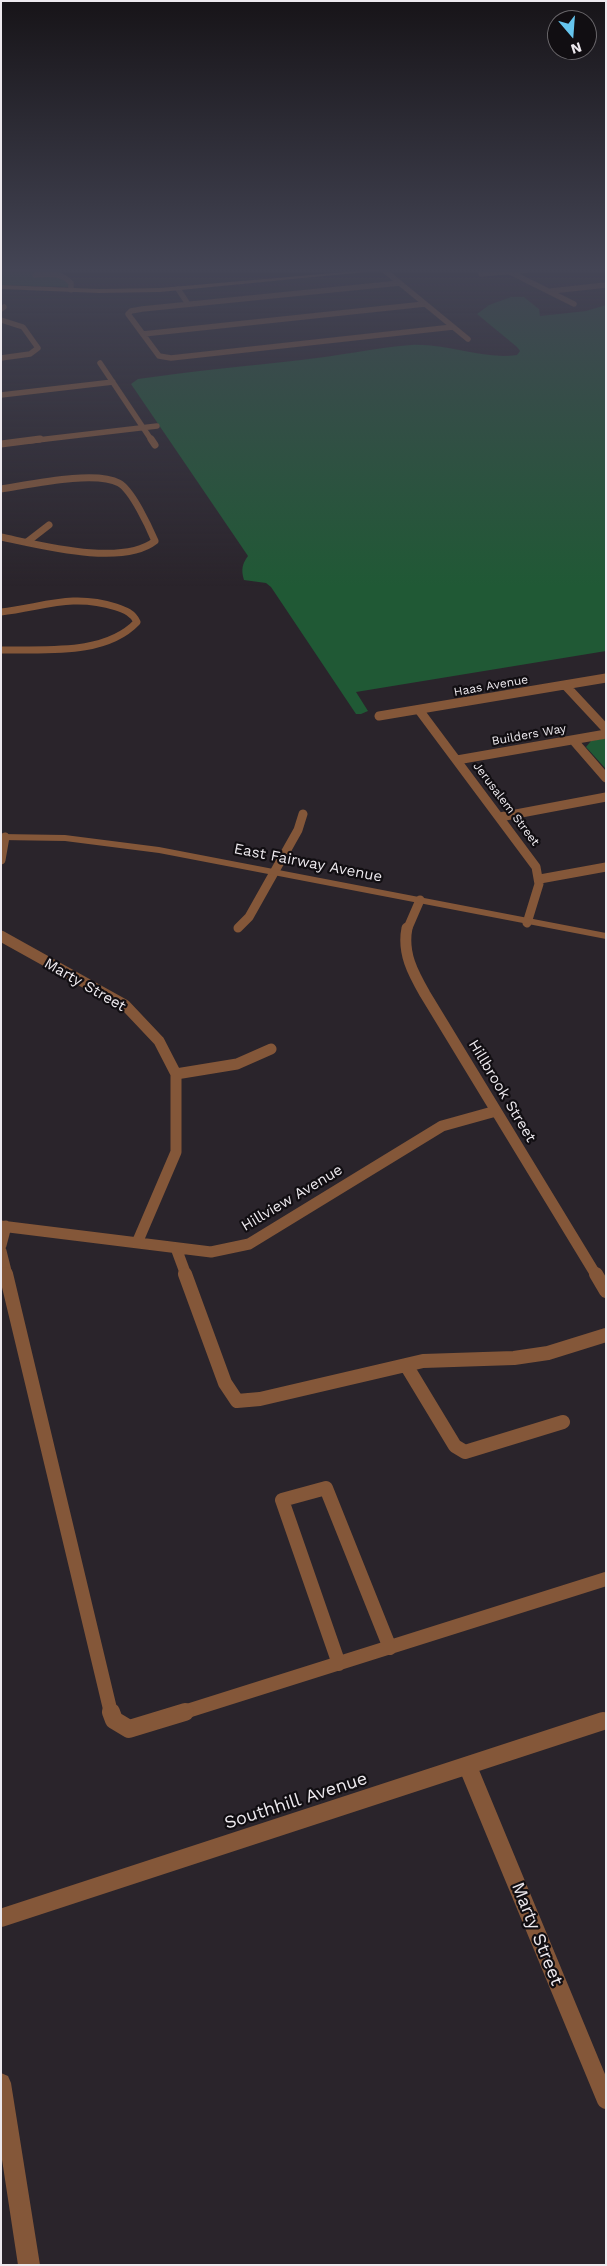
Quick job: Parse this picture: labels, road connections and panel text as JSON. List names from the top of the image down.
{
  "streets": {
    "street": [
      "Haas Avenue",
      "Builders Way",
      "Jerusalem Street",
      "East Fairway Avenue",
      "Marty Street",
      "Hillbrook Street",
      "Hillview Avenue",
      "Southhill Avenue"
    ]
  },
  "crossings": [
    ["Haas Avenue", "Jerusalem Street"],
    ["Builders Way", "Jerusalem Street"],
    ["East Fairway Avenue", "Hillbrook Street"],
    ["Marty Street", "Hillview Avenue"],
    ["Marty Street", "Southhill Avenue"],
    ["Hillbrook Street", "Hillview Avenue"]
  ],
  "north": "bottom"
}
